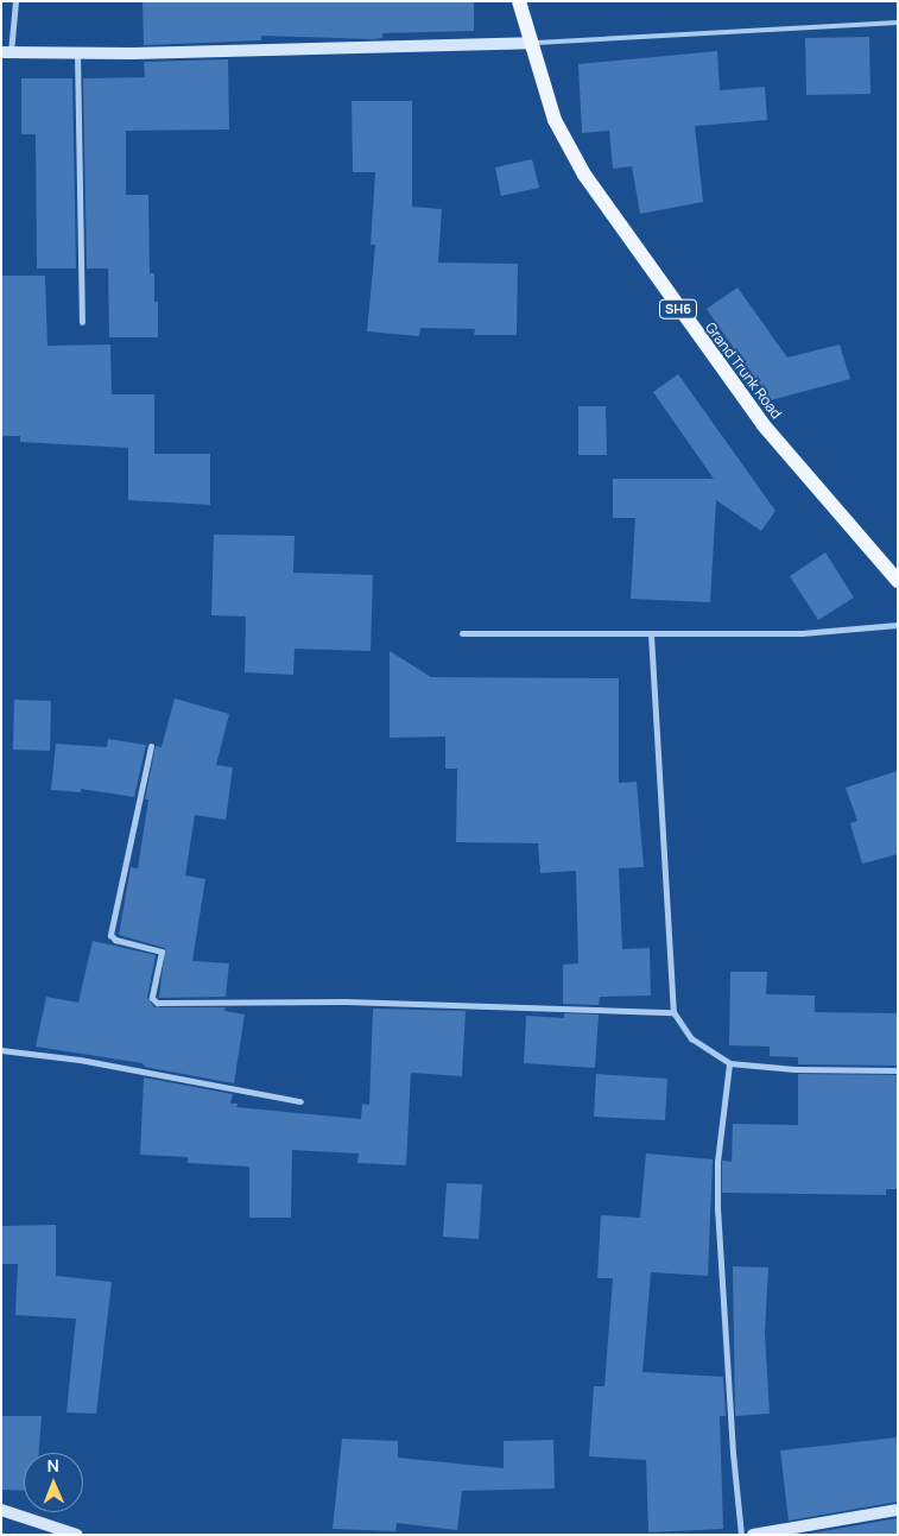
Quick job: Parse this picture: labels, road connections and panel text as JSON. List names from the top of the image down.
{
  "streets": {
    "main road": ["SH6", "Grand Trunk Road"]
  },
  "north": "top"
}
